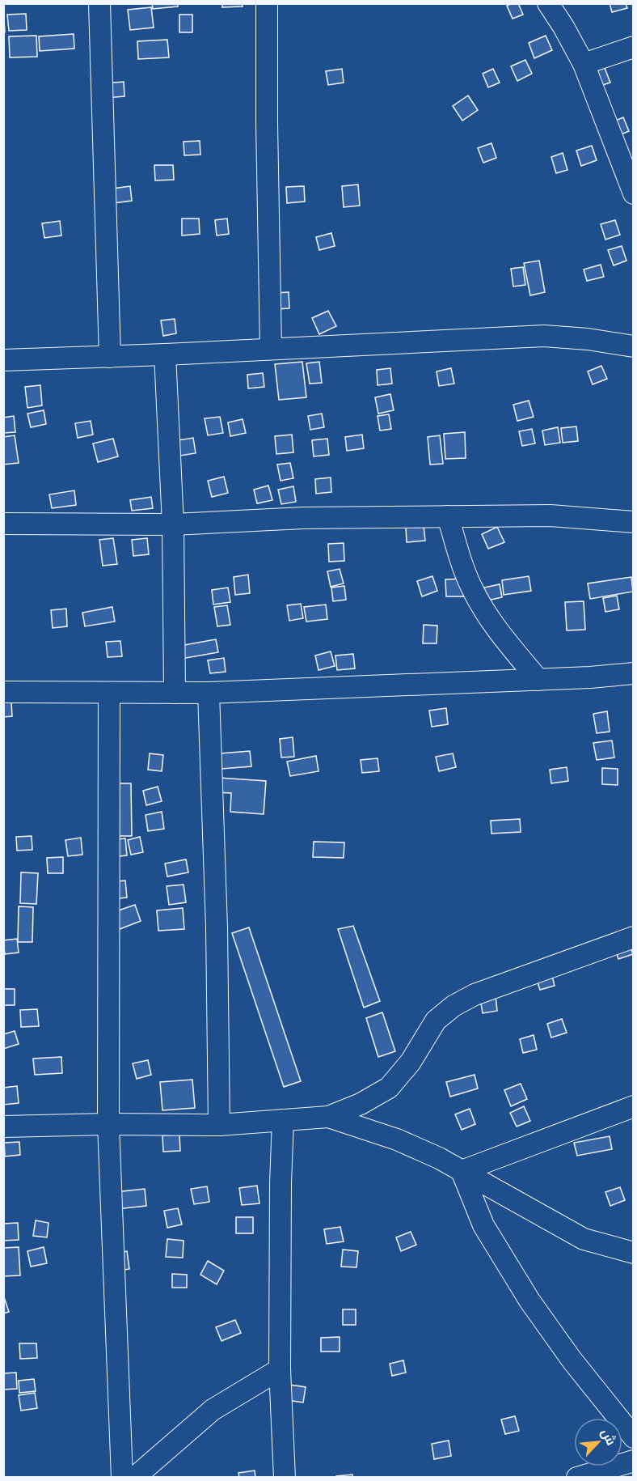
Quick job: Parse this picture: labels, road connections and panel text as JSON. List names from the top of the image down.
{
  "north": "top right"
}
